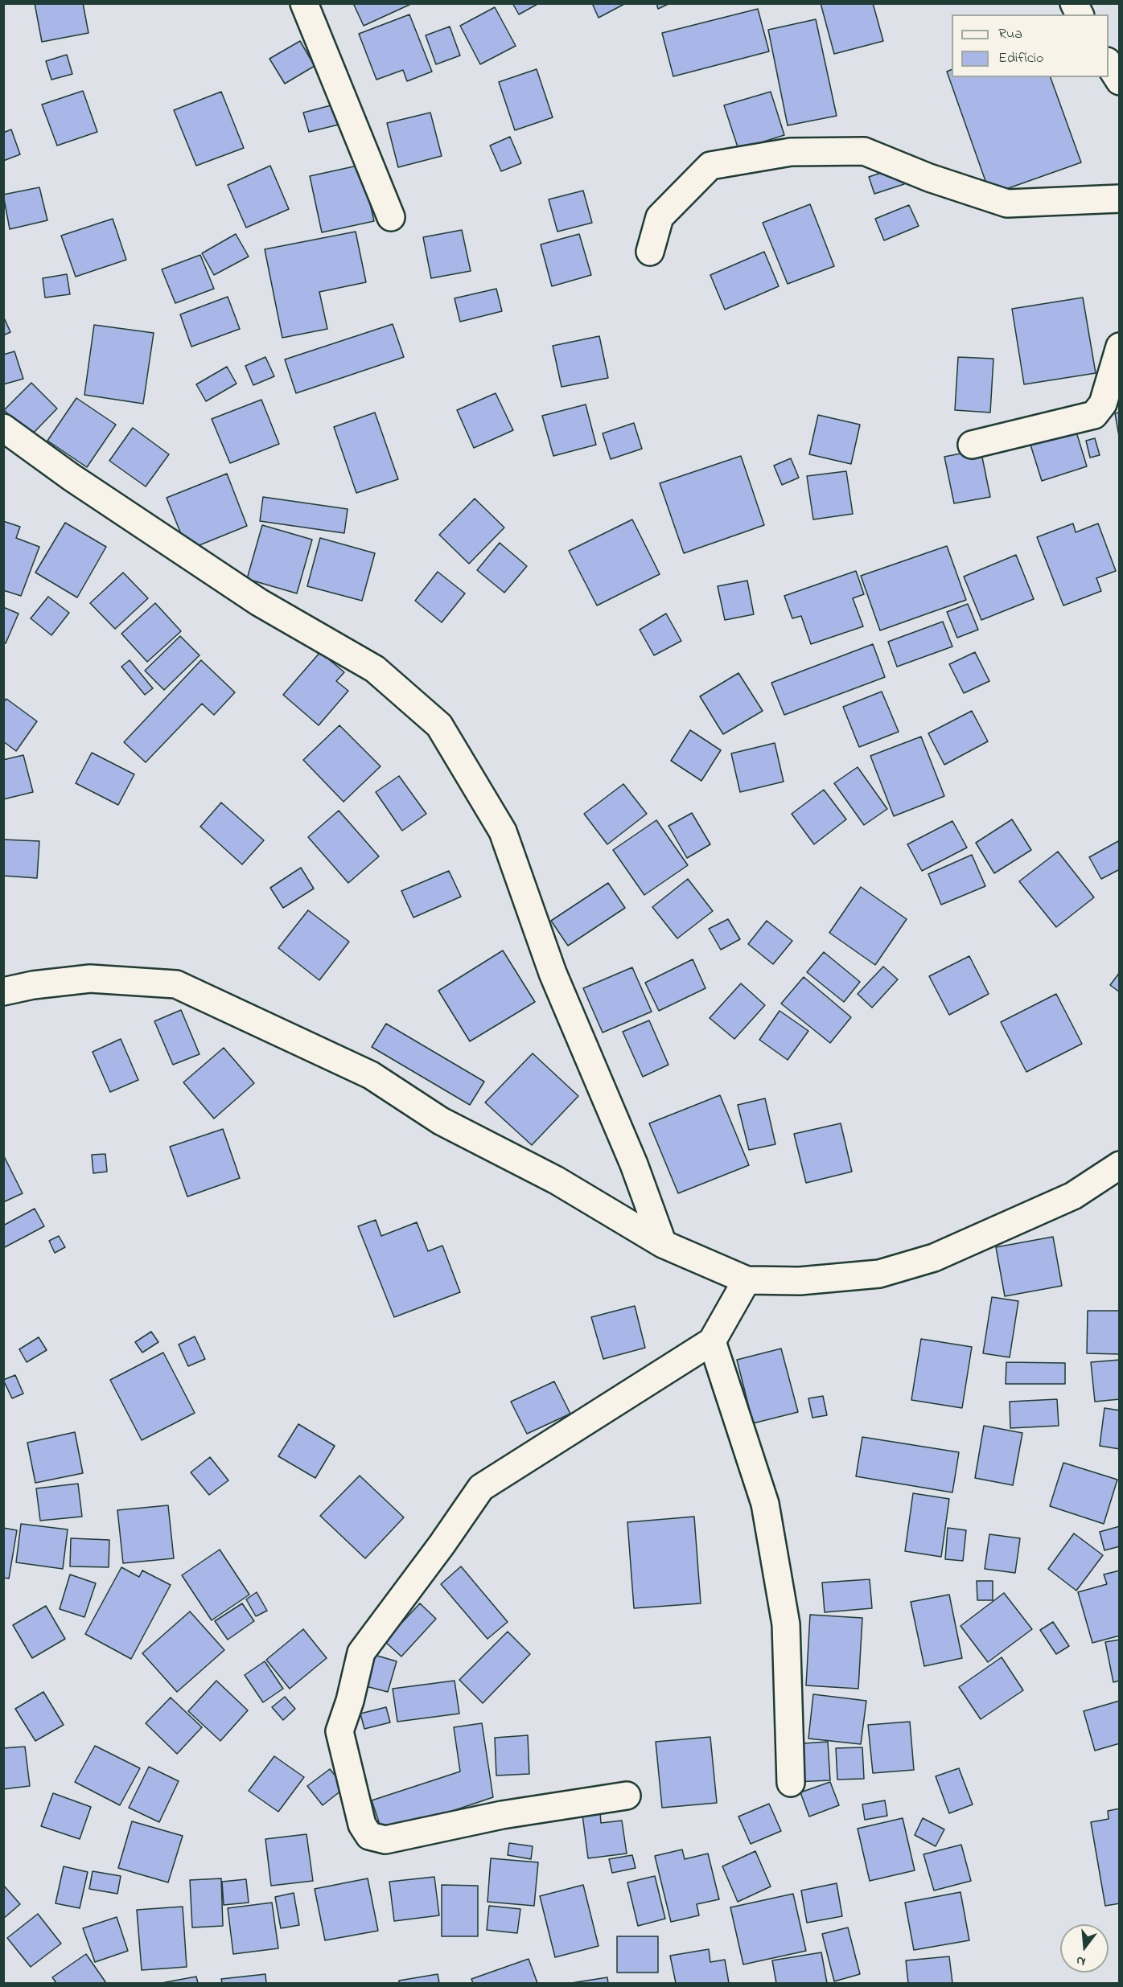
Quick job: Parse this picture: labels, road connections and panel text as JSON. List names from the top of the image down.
{
  "legend": ["Rua", "Edifício"],
  "north": "bottom"
}
